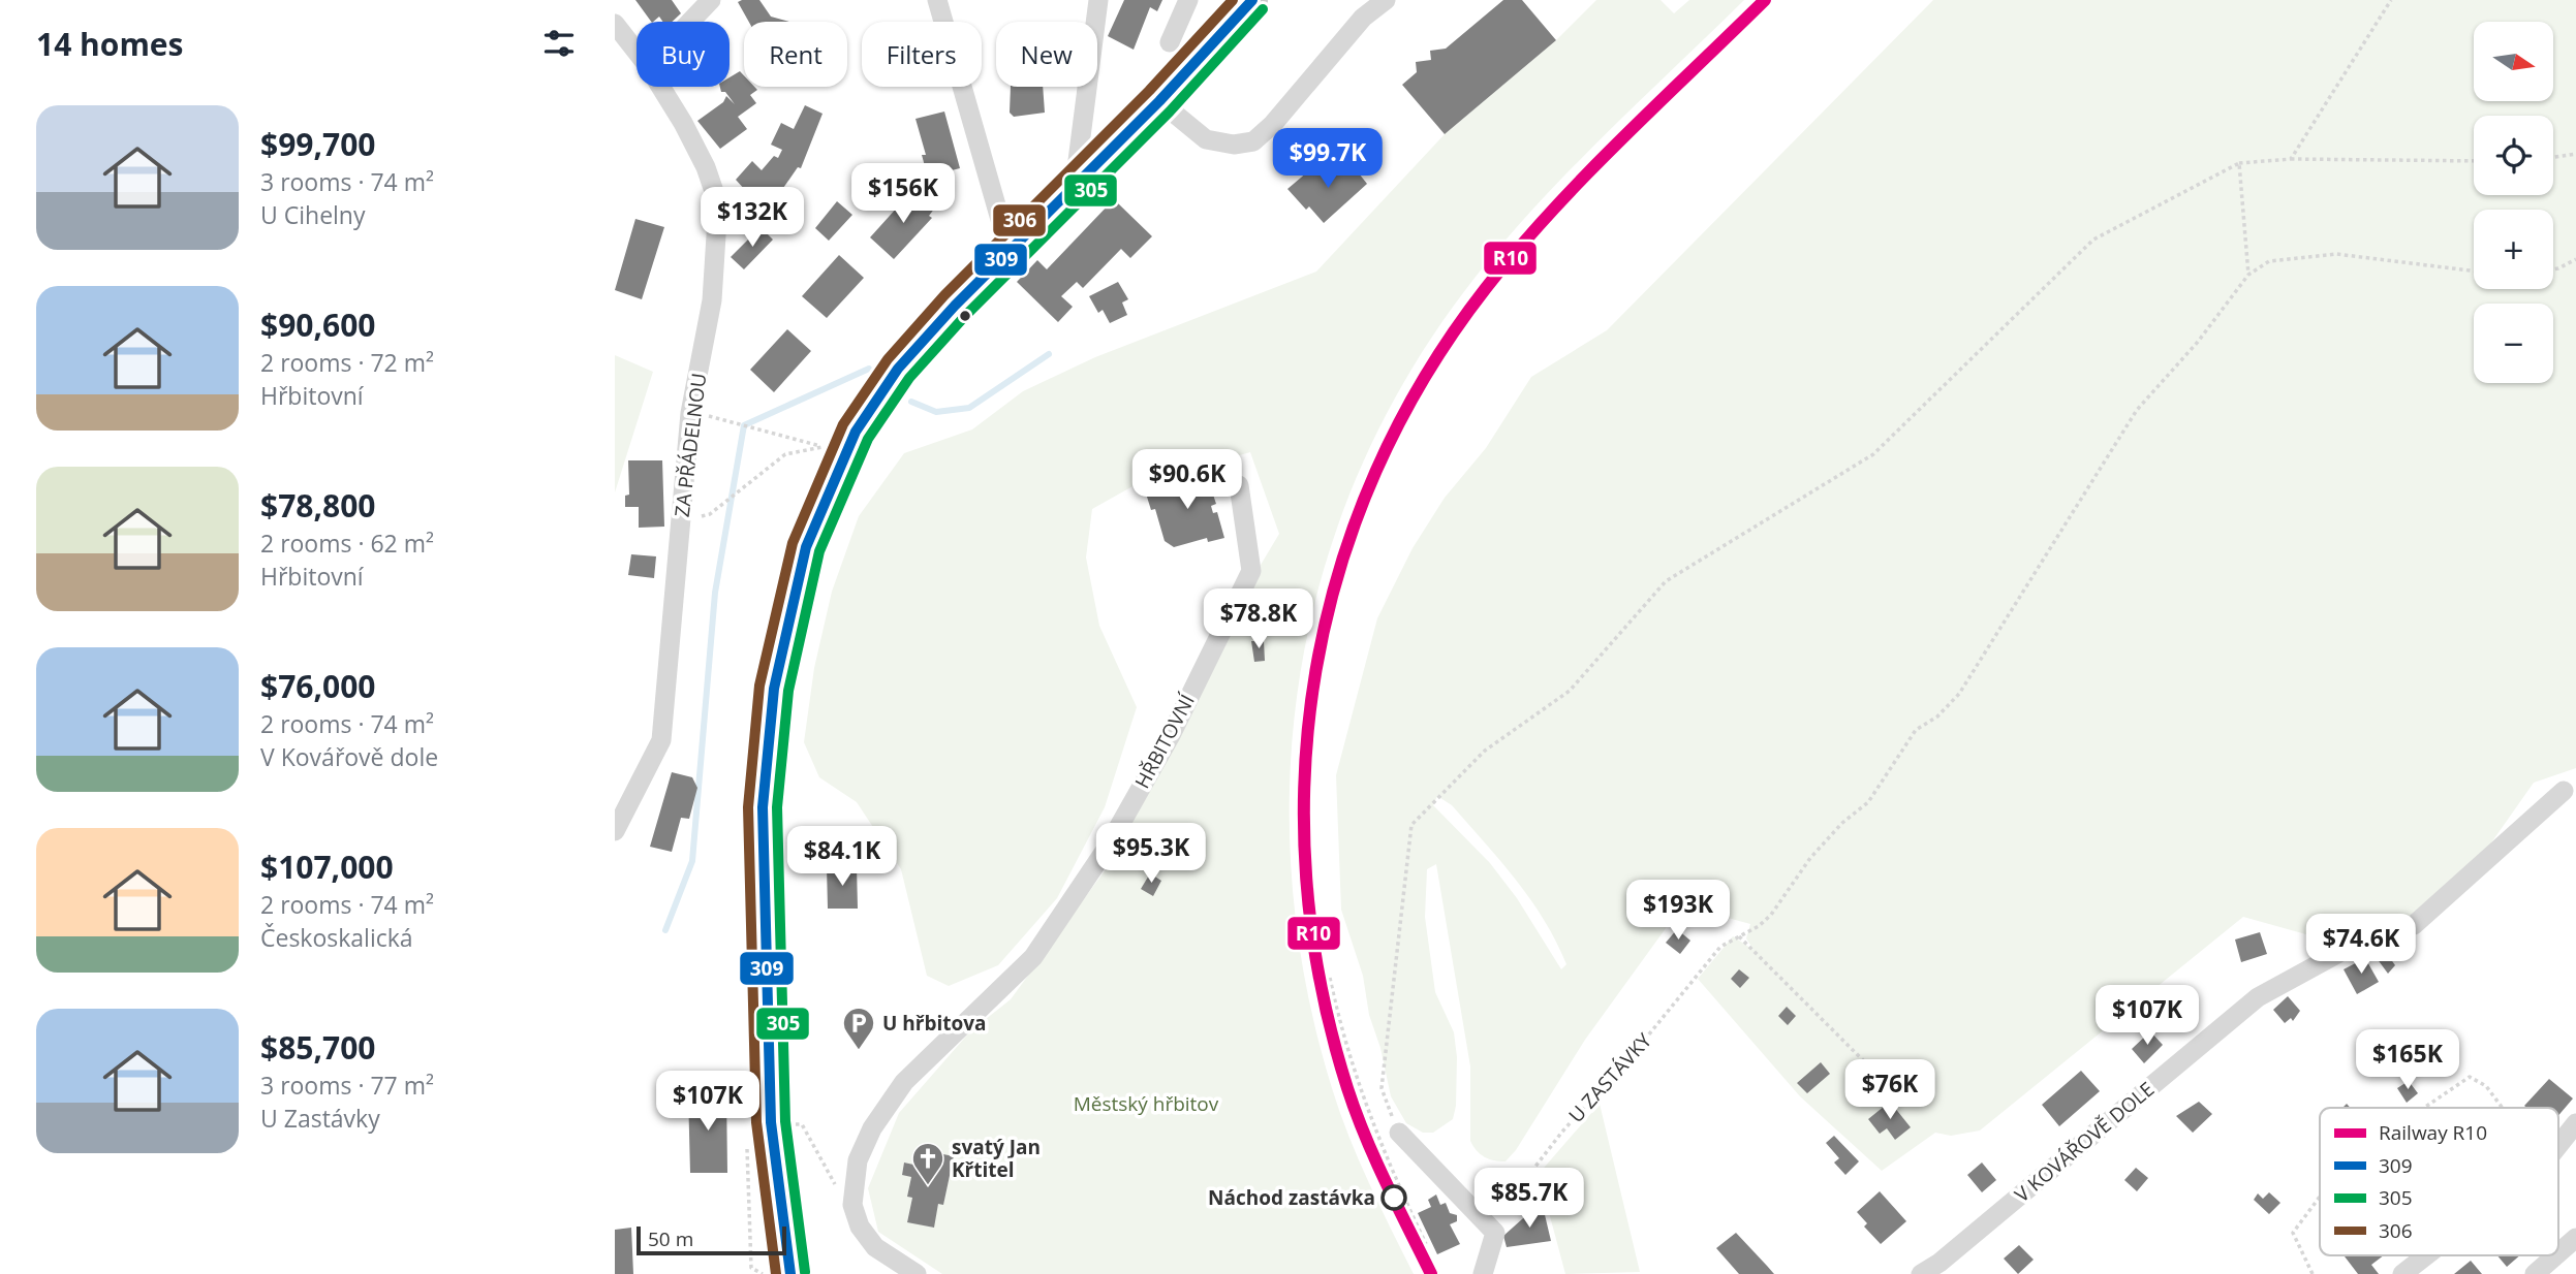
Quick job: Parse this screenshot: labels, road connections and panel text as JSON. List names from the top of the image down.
{
  "streets": {
    "street": ["ZA PŘÁDELNOU", "HŘBITOVNÍ", "V KOVÁŘOVĚ DOLE"],
    "path": ["U ZASTÁVKY"]
  },
  "parks": ["Městský hřbitov"],
  "places": {
    "parking": ["U hřbitova"],
    "church": ["svatý Jan Křtitel"],
    "other": ["Náchod zastávka"]
  },
  "lines": [
    "rail line R10",
    "transit line 309",
    "transit line 306",
    "transit line 305"
  ],
  "legend": [
    "Railway R10",
    "309",
    "305",
    "306"
  ],
  "scale_bar": "50 m",
  "north": "right",
  "page": {
    "heading": "14 homes",
    "map_buttons": ["+", "−"],
    "chip": [
      "Buy",
      "Rent",
      "Filters",
      "New"
    ],
    "list": [
      {
        "name": "$99,700",
        "note": "3 rooms · 74 m² · U Cihelny"
      },
      {
        "name": "$90,600",
        "note": "2 rooms · 72 m² · Hřbitovní"
      },
      {
        "name": "$78,800",
        "note": "2 rooms · 62 m² · Hřbitovní"
      },
      {
        "name": "$76,000",
        "note": "2 rooms · 74 m² · V Kovářově dole"
      },
      {
        "name": "$107,000",
        "note": "2 rooms · 74 m² · Českoskalická"
      },
      {
        "name": "$85,700",
        "note": "3 rooms · 77 m² · U Zastávky"
      }
    ],
    "price": [
      "$99.7K",
      "$156K",
      "$132K",
      "$90.6K",
      "$78.8K",
      "$95.3K",
      "$84.1K",
      "$193K",
      "$74.6K",
      "$107K",
      "$165K",
      "$76K",
      "$107K",
      "$85.7K"
    ],
    "scale": "50 m"
  }
}
